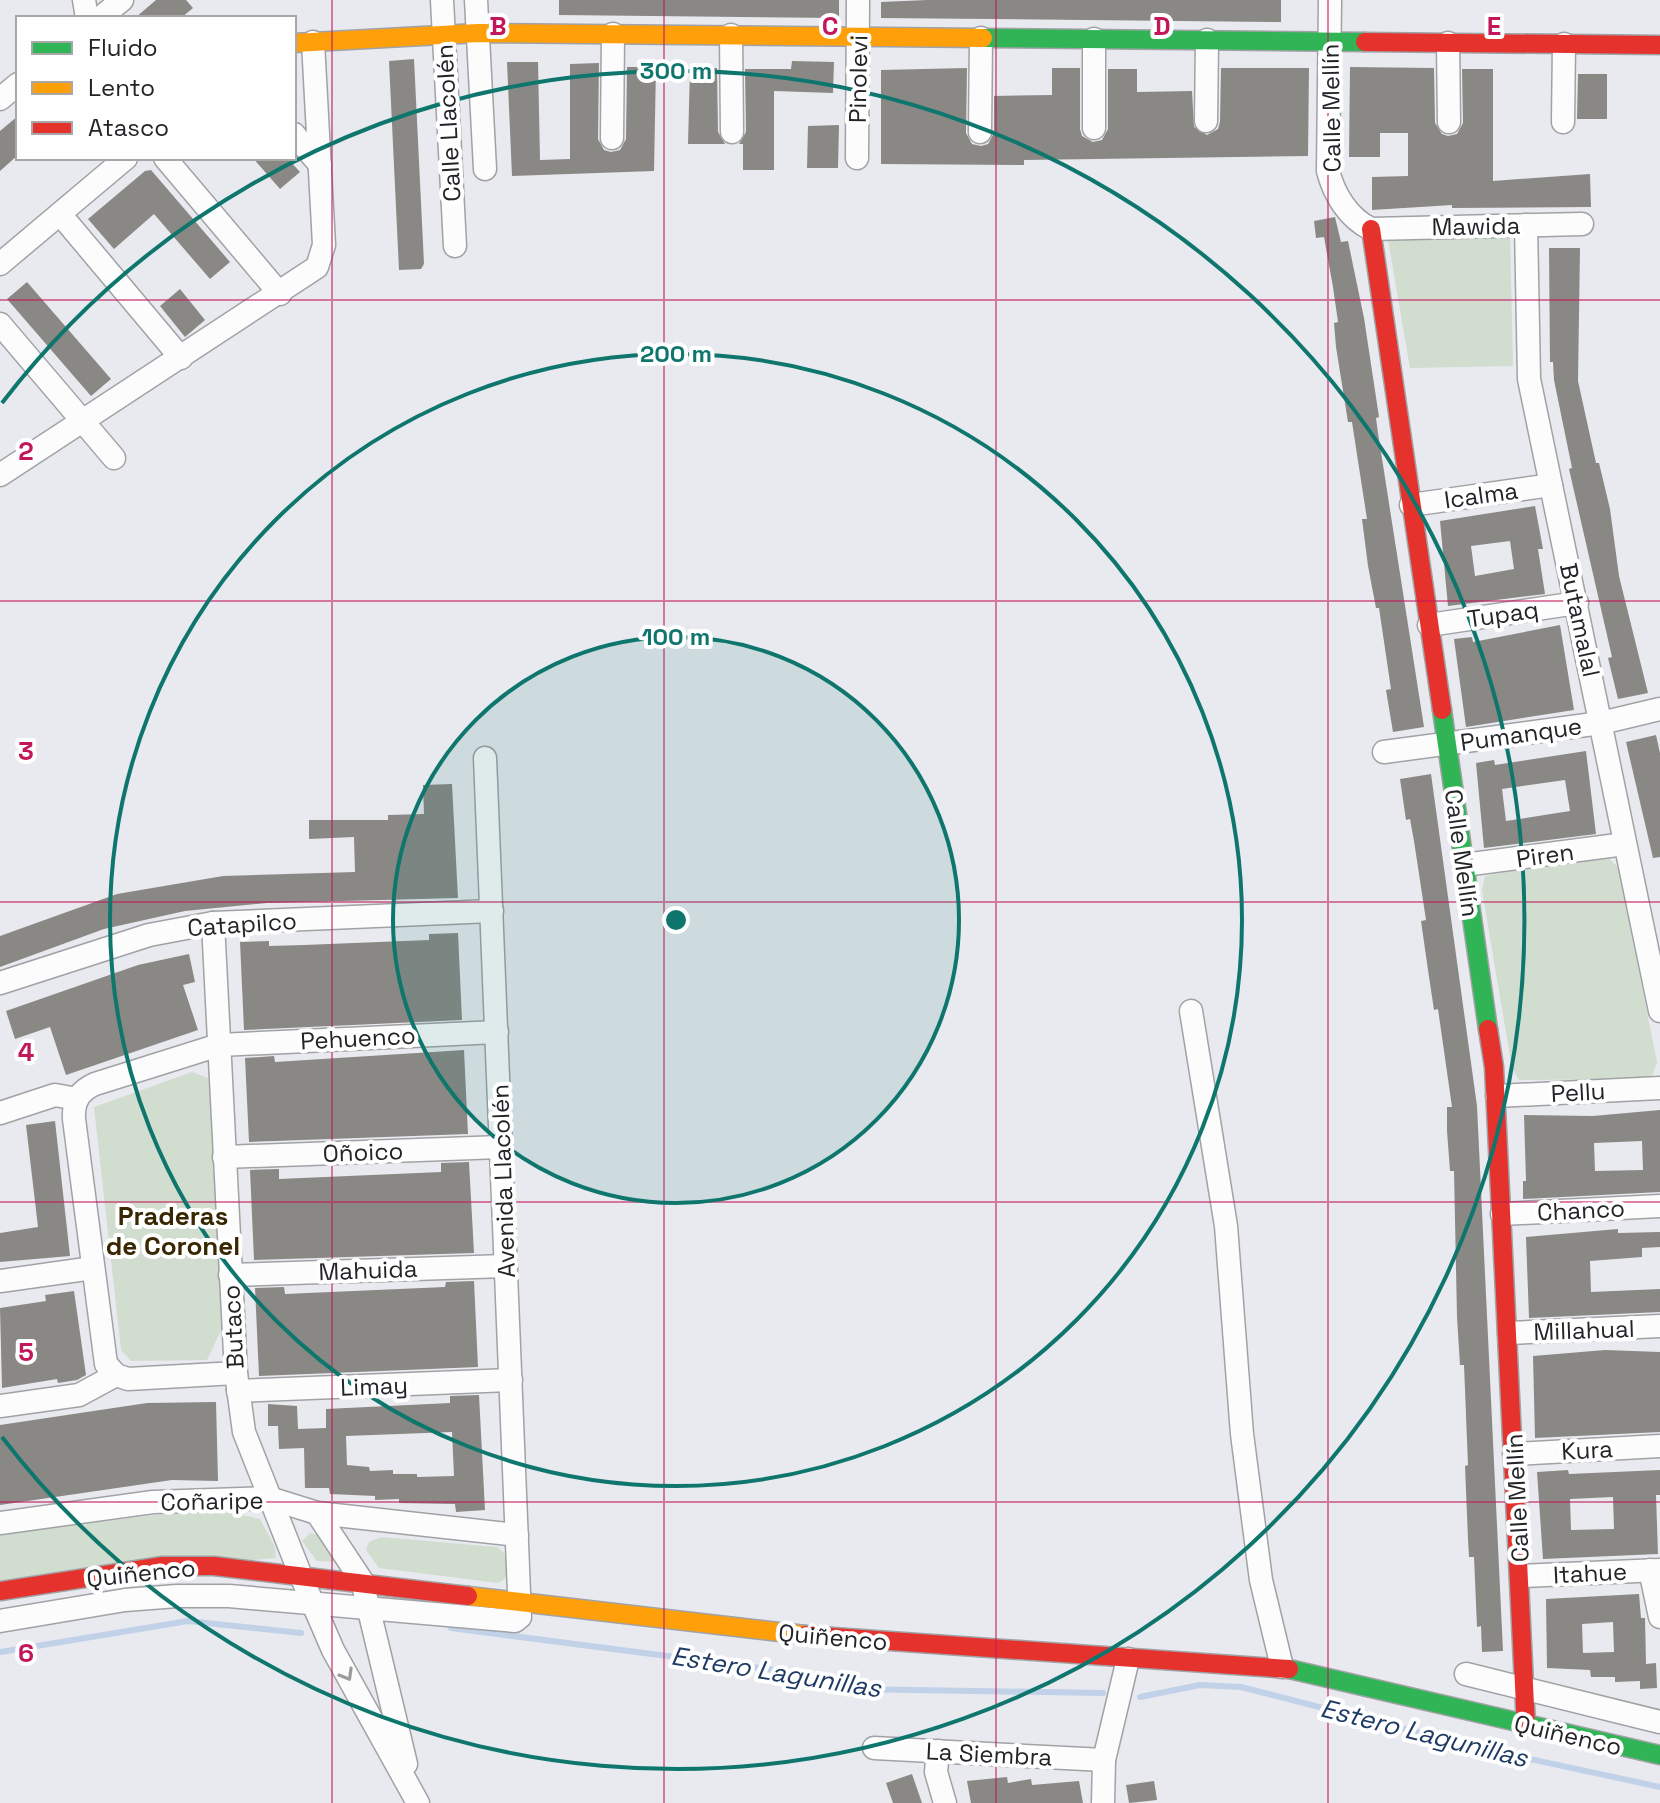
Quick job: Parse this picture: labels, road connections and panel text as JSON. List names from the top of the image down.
{
  "streets": {
    "street": [
      "Pinolevi",
      "Calle Mellín",
      "Calle Llacolén",
      "Mawida",
      "Icalma",
      "Tupaq",
      "Butamalal",
      "Pumanque",
      "Piren",
      "Catapilco",
      "Pehuenco",
      "Pellu",
      "Oñoico",
      "Avenida Llacolén",
      "Chanco",
      "Mahuida",
      "Butaco",
      "Millahual",
      "Limay",
      "Kura",
      "Coñaripe",
      "Quiñenco",
      "Itahue",
      "La Siembra"
    ]
  },
  "crossings": [
    ["Calle Mellín", "Mawida"],
    ["Calle Mellín", "Icalma"],
    ["Calle Mellín", "Tupaq"],
    ["Calle Mellín", "Pumanque"],
    ["Calle Mellín", "Piren"],
    ["Calle Mellín", "Pellu"],
    ["Calle Mellín", "Chanco"],
    ["Calle Mellín", "Millahual"],
    ["Calle Mellín", "Kura"],
    ["Calle Mellín", "Quiñenco"],
    ["Calle Mellín", "Itahue"],
    ["Mawida", "Butamalal"],
    ["Icalma", "Butamalal"],
    ["Tupaq", "Butamalal"],
    ["Butamalal", "Pumanque"],
    ["Butamalal", "Piren"],
    ["Catapilco", "Avenida Llacolén"],
    ["Catapilco", "Butaco"],
    ["Pehuenco", "Avenida Llacolén"],
    ["Pehuenco", "Butaco"],
    ["Oñoico", "Avenida Llacolén"],
    ["Oñoico", "Butaco"],
    ["Avenida Llacolén", "Mahuida"],
    ["Avenida Llacolén", "Limay"],
    ["Avenida Llacolén", "Coñaripe"],
    ["Avenida Llacolén", "Quiñenco"],
    ["Mahuida", "Butaco"],
    ["Butaco", "Limay"],
    ["Butaco", "Coñaripe"],
    ["Butaco", "Quiñenco"]
  ],
  "districts": ["Praderas de Coronel"],
  "water": ["Estero Lagunillas"],
  "legend": ["Fluido", "Lento", "Atasco"],
  "grid": {
    "columns": [
      "B",
      "C",
      "D",
      "E"
    ],
    "rows": [
      "2",
      "3",
      "4",
      "5",
      "6"
    ]
  },
  "rings": ["300 m", "200 m", "100 m"]
}
